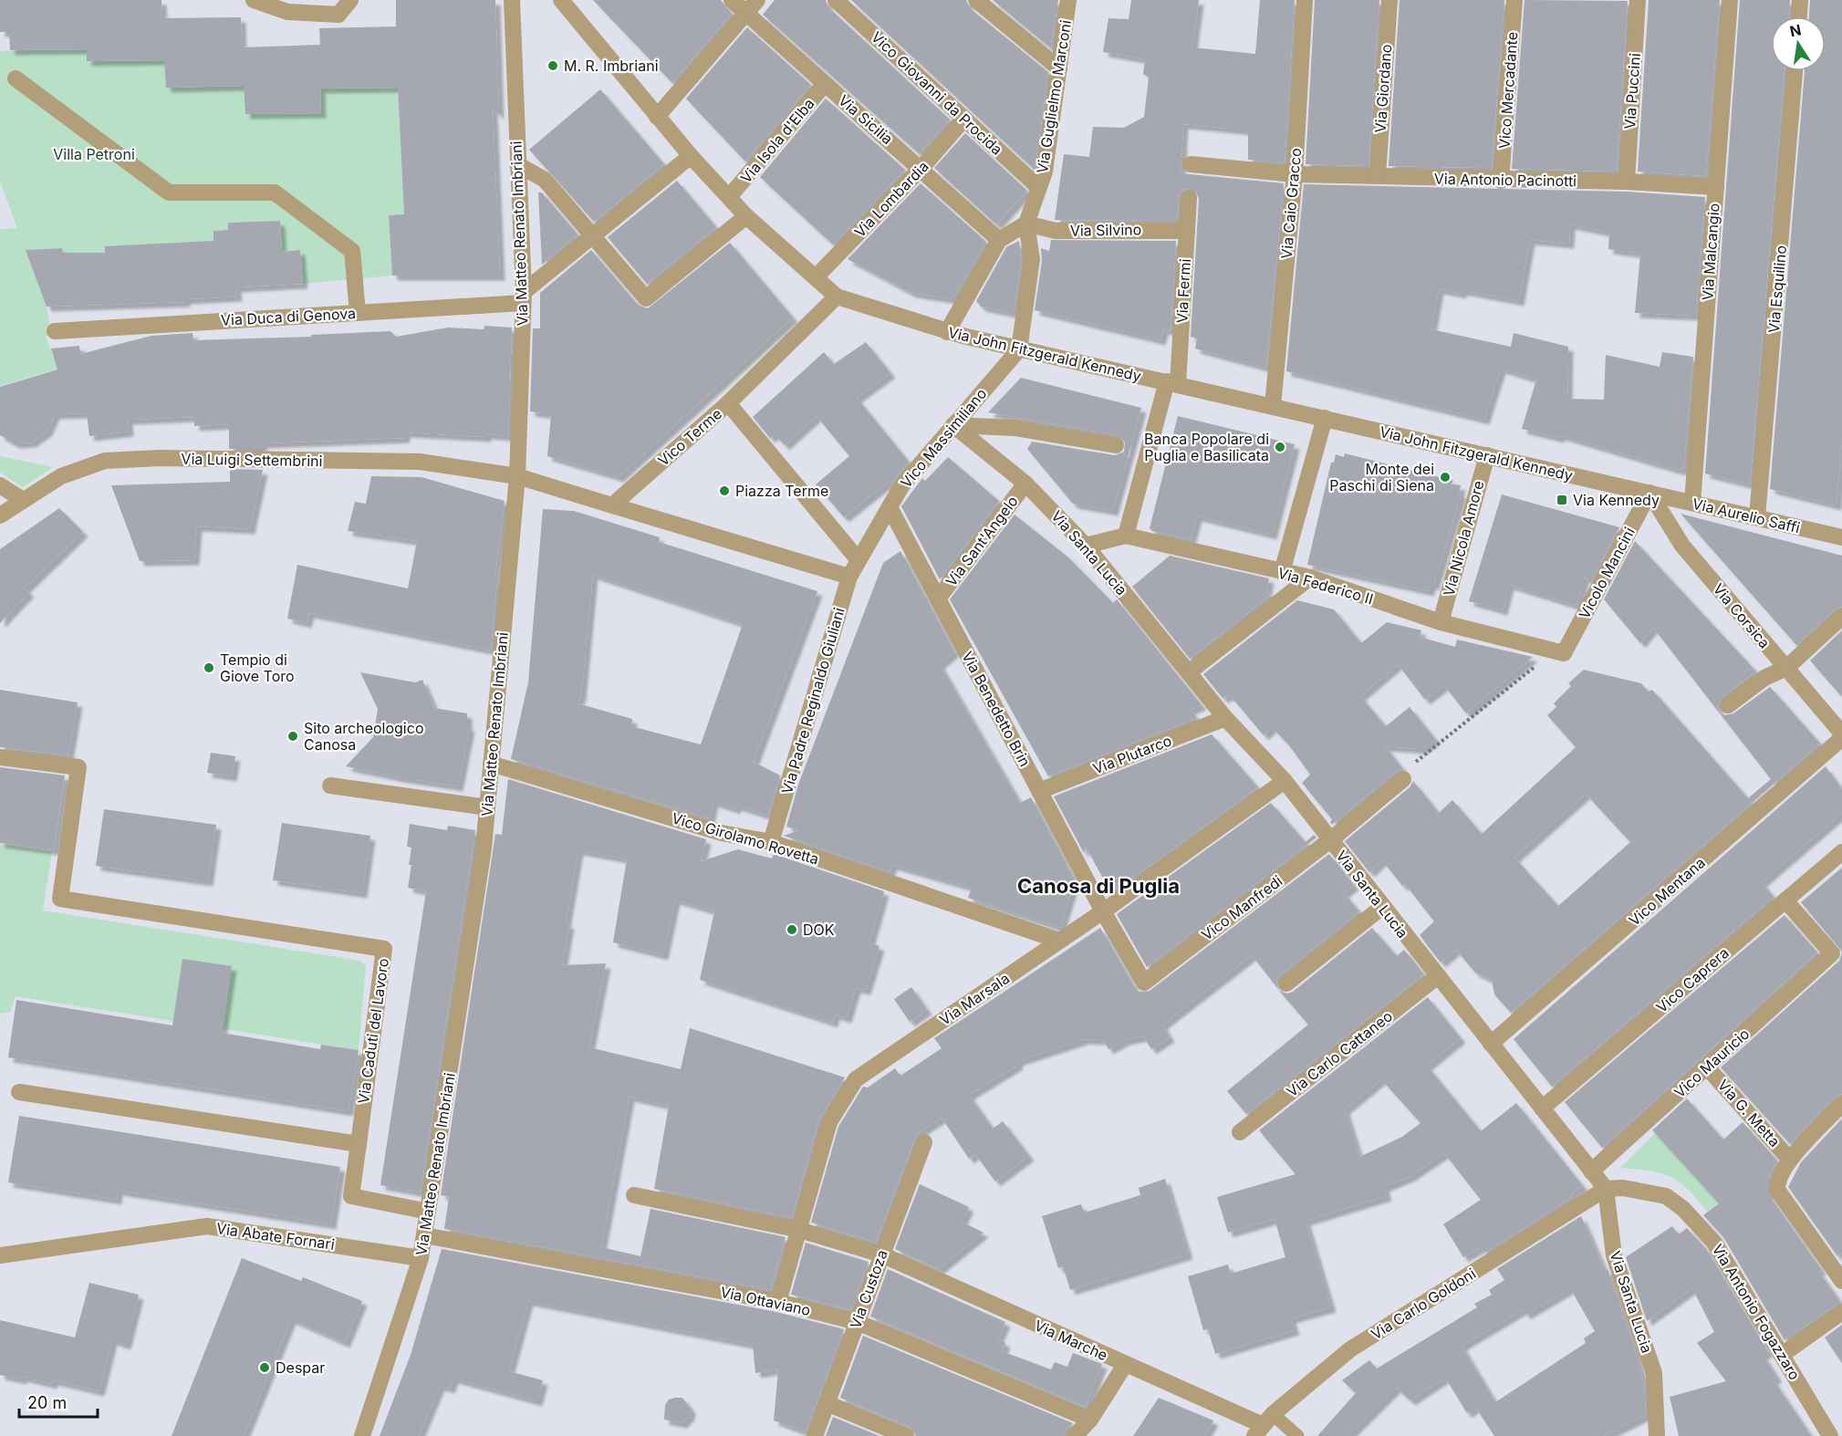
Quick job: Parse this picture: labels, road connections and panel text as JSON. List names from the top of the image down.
{
  "streets": {
    "street": [
      "Via Giordano",
      "Vico Mercadante",
      "Via Puccini",
      "Vico Giovanni da Procida",
      "Via Guglielmo Marconi",
      "Via Sicilia",
      "Via Isola d'Elba",
      "Via Antonio Pacinotti",
      "Via Lombardia",
      "Via Caio Gracco",
      "Via Silvino",
      "Via Matteo Renato Imbriani",
      "Via Malcangio",
      "Via Esquilino",
      "Via Fermi",
      "Via Duca di Genova",
      "Via John Fitzgerald Kennedy",
      "Vico Terme",
      "Vico Massimiliano",
      "Via Luigi Settembrini",
      "Via Aurelio Saffi",
      "Via Nicola Amore",
      "Via Sant'Angelo",
      "Via Santa Lucia",
      "Vicolo Mancini",
      "Via Federico II",
      "Via Corsica",
      "Via Padre Reginaldo Giuliani",
      "Via Benedetto Brin",
      "Via Plutarco",
      "Vico Girolamo Rovetta",
      "Vico Mentana",
      "Vico Manfredi",
      "Vico Caprera",
      "Via Marsala",
      "Via Caduti del Lavoro",
      "Via Carlo Cattaneo",
      "Vico Mauricio",
      "Via G. Metta",
      "Via Abate Fornari",
      "Via Custoza",
      "Via Ottaviano",
      "Via Carlo Goldoni",
      "Via Antonio Fogazzaro",
      "Via Marche"
    ]
  },
  "crossings": [
    ["Via Giordano", "Via Antonio Pacinotti"],
    ["Vico Mercadante", "Via Antonio Pacinotti"],
    ["Via Puccini", "Via Antonio Pacinotti"],
    ["Vico Giovanni da Procida", "Via Guglielmo Marconi"],
    ["Vico Giovanni da Procida", "Via Lombardia"],
    ["Via Guglielmo Marconi", "Via Silvino"],
    ["Via Guglielmo Marconi", "Via John Fitzgerald Kennedy"],
    ["Via Guglielmo Marconi", "Vico Massimiliano"],
    ["Via Sicilia", "Via Isola d'Elba"],
    ["Via Sicilia", "Via Lombardia"],
    ["Via Isola d'Elba", "Via John Fitzgerald Kennedy"],
    ["Via Antonio Pacinotti", "Via Caio Gracco"],
    ["Via Antonio Pacinotti", "Via Malcangio"],
    ["Via Lombardia", "Via John Fitzgerald Kennedy"],
    ["Via Caio Gracco", "Via John Fitzgerald Kennedy"],
    ["Via Silvino", "Via Fermi"],
    ["Via Matteo Renato Imbriani", "Via Duca di Genova"],
    ["Via Matteo Renato Imbriani", "Via Luigi Settembrini"],
    ["Via Matteo Renato Imbriani", "Vico Girolamo Rovetta"],
    ["Via Matteo Renato Imbriani", "Via Abate Fornari"],
    ["Via Matteo Renato Imbriani", "Via Ottaviano"],
    ["Via Malcangio", "Via Aurelio Saffi"],
    ["Via Esquilino", "Via Aurelio Saffi"],
    ["Via Fermi", "Via John Fitzgerald Kennedy"],
    ["Via Fermi", "Via Federico II"],
    ["Via John Fitzgerald Kennedy", "Vico Terme"],
    ["Via John Fitzgerald Kennedy", "Vico Massimiliano"],
    ["Via John Fitzgerald Kennedy", "Via Aurelio Saffi"],
    ["Via John Fitzgerald Kennedy", "Via Nicola Amore"],
    ["Via John Fitzgerald Kennedy", "Vicolo Mancini"],
    ["Via John Fitzgerald Kennedy", "Via Corsica"],
    ["Vico Massimiliano", "Via Santa Lucia"],
    ["Vico Massimiliano", "Via Padre Reginaldo Giuliani"],
    ["Vico Massimiliano", "Via Benedetto Brin"],
    ["Via Aurelio Saffi", "Vicolo Mancini"],
    ["Via Aurelio Saffi", "Via Corsica"],
    ["Via Nicola Amore", "Via Federico II"],
    ["Via Sant'Angelo", "Via Santa Lucia"],
    ["Via Sant'Angelo", "Via Benedetto Brin"],
    ["Via Santa Lucia", "Via Federico II"],
    ["Via Santa Lucia", "Via Plutarco"],
    ["Via Santa Lucia", "Vico Mentana"],
    ["Via Santa Lucia", "Vico Manfredi"],
    ["Via Santa Lucia", "Vico Caprera"],
    ["Via Santa Lucia", "Via Marsala"],
    ["Via Santa Lucia", "Via Carlo Cattaneo"],
    ["Via Santa Lucia", "Vico Mauricio"],
    ["Via Santa Lucia", "Via Carlo Goldoni"],
    ["Via Santa Lucia", "Via Antonio Fogazzaro"],
    ["Vicolo Mancini", "Via Federico II"],
    ["Vicolo Mancini", "Via Corsica"],
    ["Via Padre Reginaldo Giuliani", "Vico Girolamo Rovetta"],
    ["Via Benedetto Brin", "Via Plutarco"],
    ["Via Benedetto Brin", "Vico Manfredi"],
    ["Via Benedetto Brin", "Via Marsala"],
    ["Vico Girolamo Rovetta", "Via Marsala"],
    ["Vico Manfredi", "Via Marsala"],
    ["Vico Caprera", "Vico Mauricio"],
    ["Via Marsala", "Via Ottaviano"],
    ["Via Marsala", "Via Marche"],
    ["Vico Mauricio", "Via G. Metta"],
    ["Via Custoza", "Via Ottaviano"],
    ["Via Custoza", "Via Marche"],
    ["Via Carlo Goldoni", "Via Antonio Fogazzaro"],
    ["Via Carlo Goldoni", "Via Marche"]
  ],
  "districts": ["Canosa di Puglia"],
  "parks": ["Villa Petroni"],
  "places": {
    "other": [
      "M. R. Imbriani",
      "Banca Popolare di Puglia e Basilicata",
      "Monte dei Paschi di Siena",
      "Piazza Terme",
      "Tempio di Giove Toro",
      "Sito archeologico Canosa",
      "DOK",
      "Despar"
    ],
    "transit": ["Via Kennedy"]
  },
  "scale_bar": "20 m",
  "north": "top"
}
